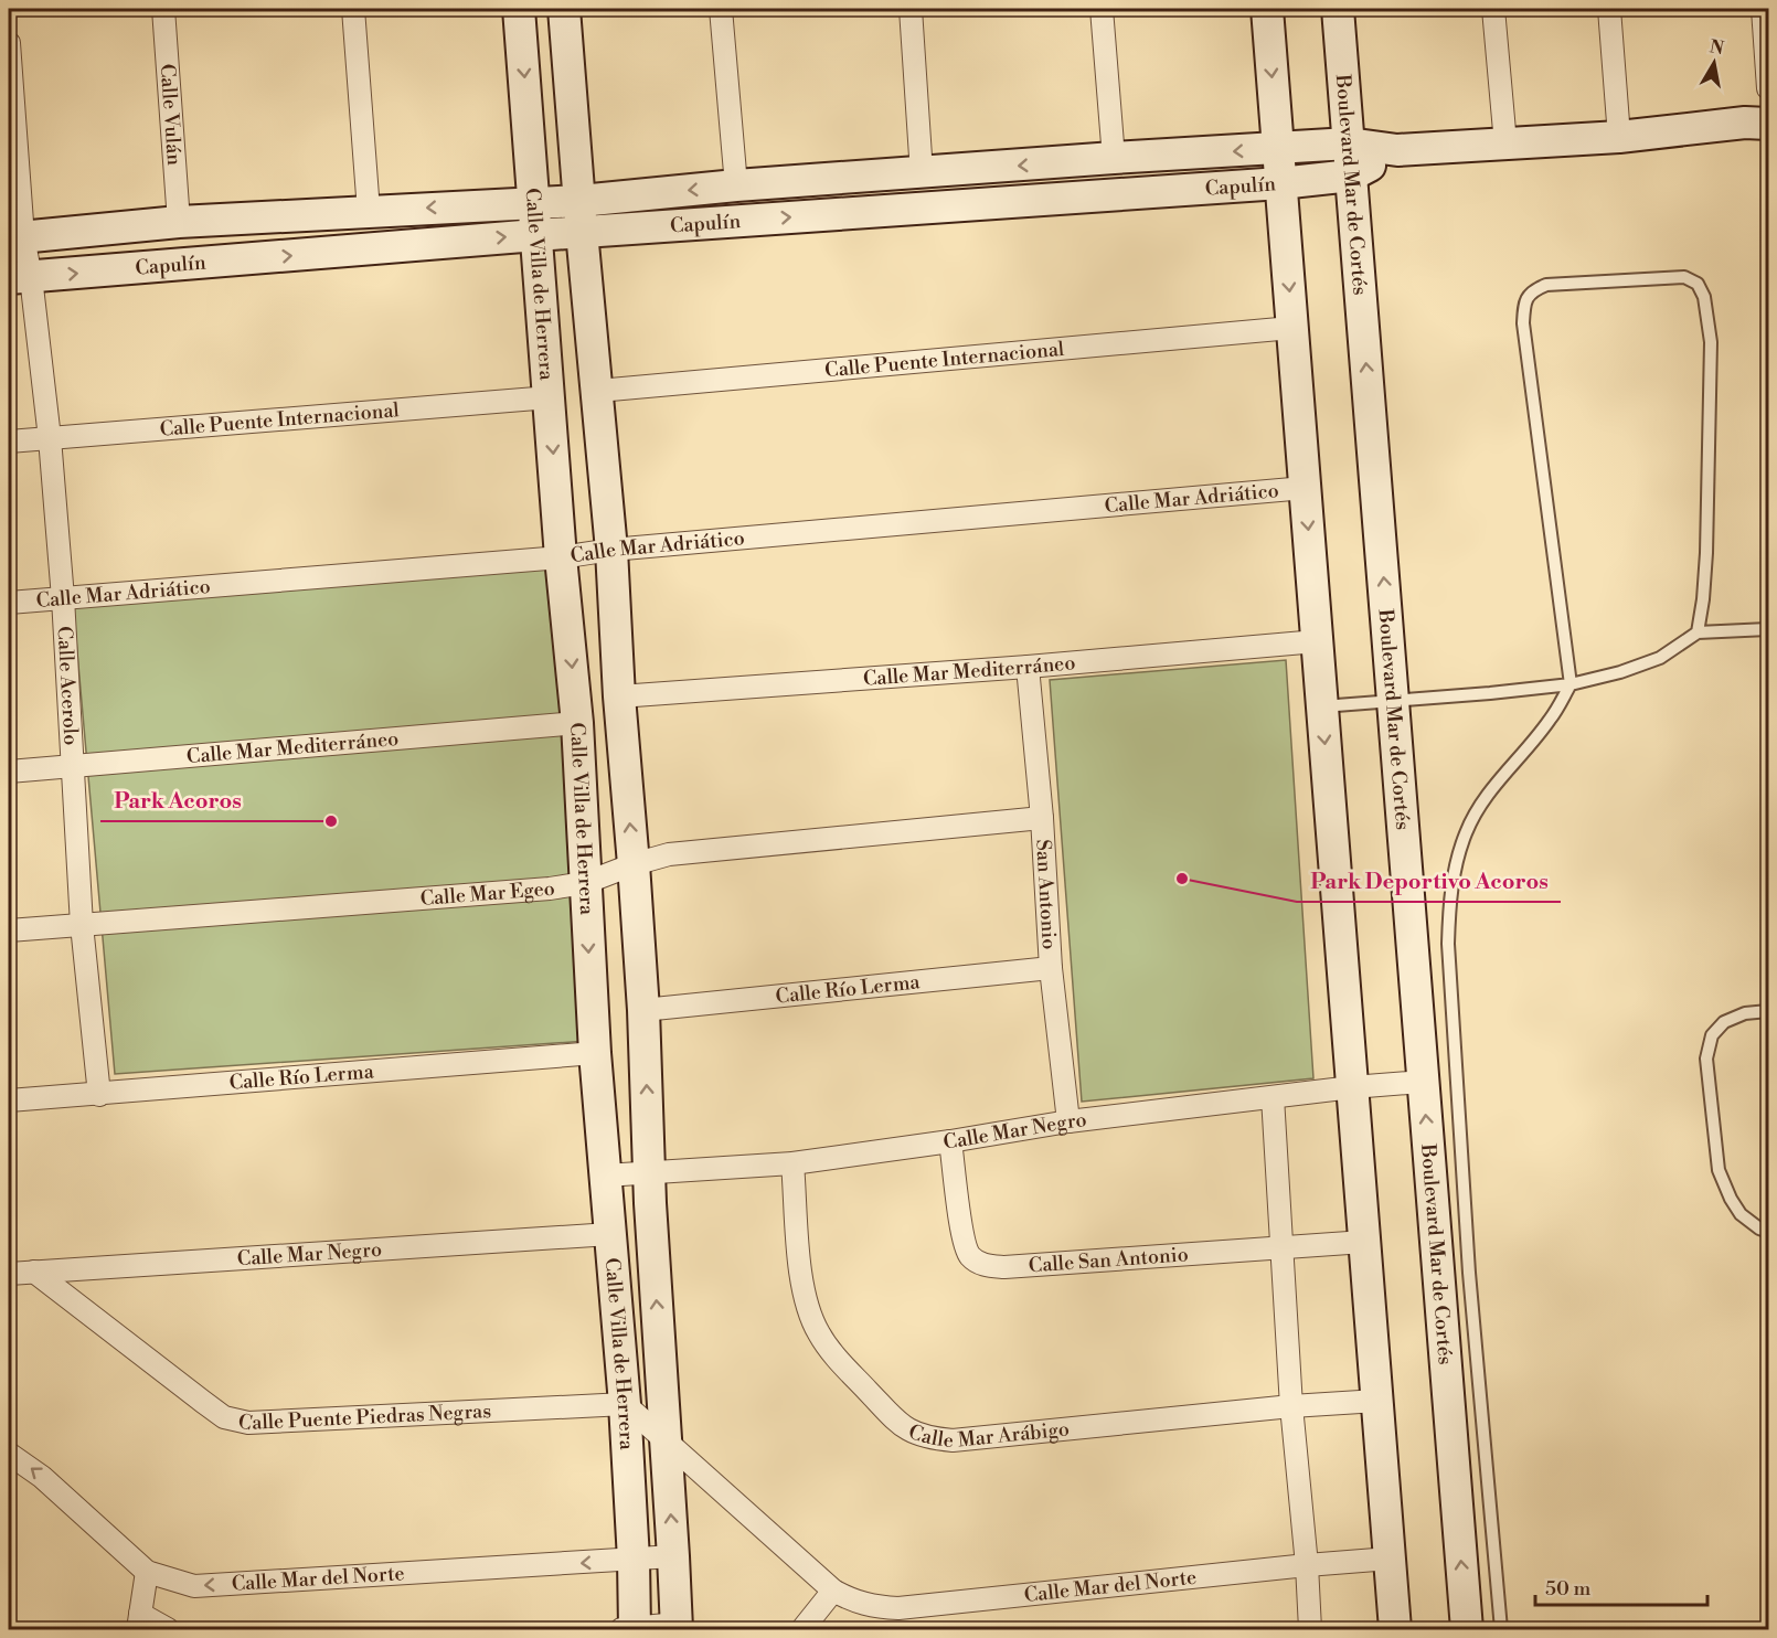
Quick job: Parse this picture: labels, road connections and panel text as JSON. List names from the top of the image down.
{
  "streets": {
    "street": [
      "Calle Vulán",
      "Capulín",
      "Boulevard Mar de Cortés",
      "Calle Villa de Herrera",
      "Calle Puente Internacional",
      "Calle Mar Adriático",
      "Calle Mar Mediterráneo",
      "Calle Acerolo",
      "Calle Mar Egeo",
      "San Antonio",
      "Calle Río Lerma",
      "Calle Mar Negro",
      "Calle San Antonio",
      "Calle Puente Piedras Negras",
      "Calle Mar Arábigo",
      "Calle Mar del Norte"
    ]
  },
  "crossings": [
    ["Calle Vulán", "Capulín"],
    ["Capulín", "Boulevard Mar de Cortés"],
    ["Capulín", "Calle Villa de Herrera"],
    ["Capulín", "Calle Acerolo"],
    ["Boulevard Mar de Cortés", "Calle Mar Negro"],
    ["Calle Villa de Herrera", "Calle Puente Internacional"],
    ["Calle Villa de Herrera", "Calle Mar Adriático"],
    ["Calle Villa de Herrera", "Calle Mar Mediterráneo"],
    ["Calle Villa de Herrera", "Calle Mar Egeo"],
    ["Calle Villa de Herrera", "Calle Río Lerma"],
    ["Calle Villa de Herrera", "Calle Mar Negro"],
    ["Calle Villa de Herrera", "Calle Puente Piedras Negras"],
    ["Calle Villa de Herrera", "Calle Mar del Norte"],
    ["Calle Puente Internacional", "Calle Acerolo"],
    ["Calle Mar Adriático", "Calle Acerolo"],
    ["Calle Mar Mediterráneo", "Calle Acerolo"],
    ["Calle Mar Mediterráneo", "San Antonio"],
    ["Calle Acerolo", "Calle Mar Egeo"],
    ["Calle Acerolo", "Calle Río Lerma"],
    ["Calle Mar Egeo", "San Antonio"],
    ["San Antonio", "Calle Río Lerma"],
    ["San Antonio", "Calle Mar Negro"],
    ["Calle Mar Negro", "Calle San Antonio"],
    ["Calle Mar Negro", "Calle Puente Piedras Negras"],
    ["Calle Mar Negro", "Calle Mar Arábigo"],
    ["Calle Puente Piedras Negras", "Calle Mar del Norte"]
  ],
  "one_way": ["Calle Mar del Norte"],
  "places": ["Park Acoros", "Park Deportivo Acoros"],
  "scale_bar": "50 m",
  "north": "top"
}
